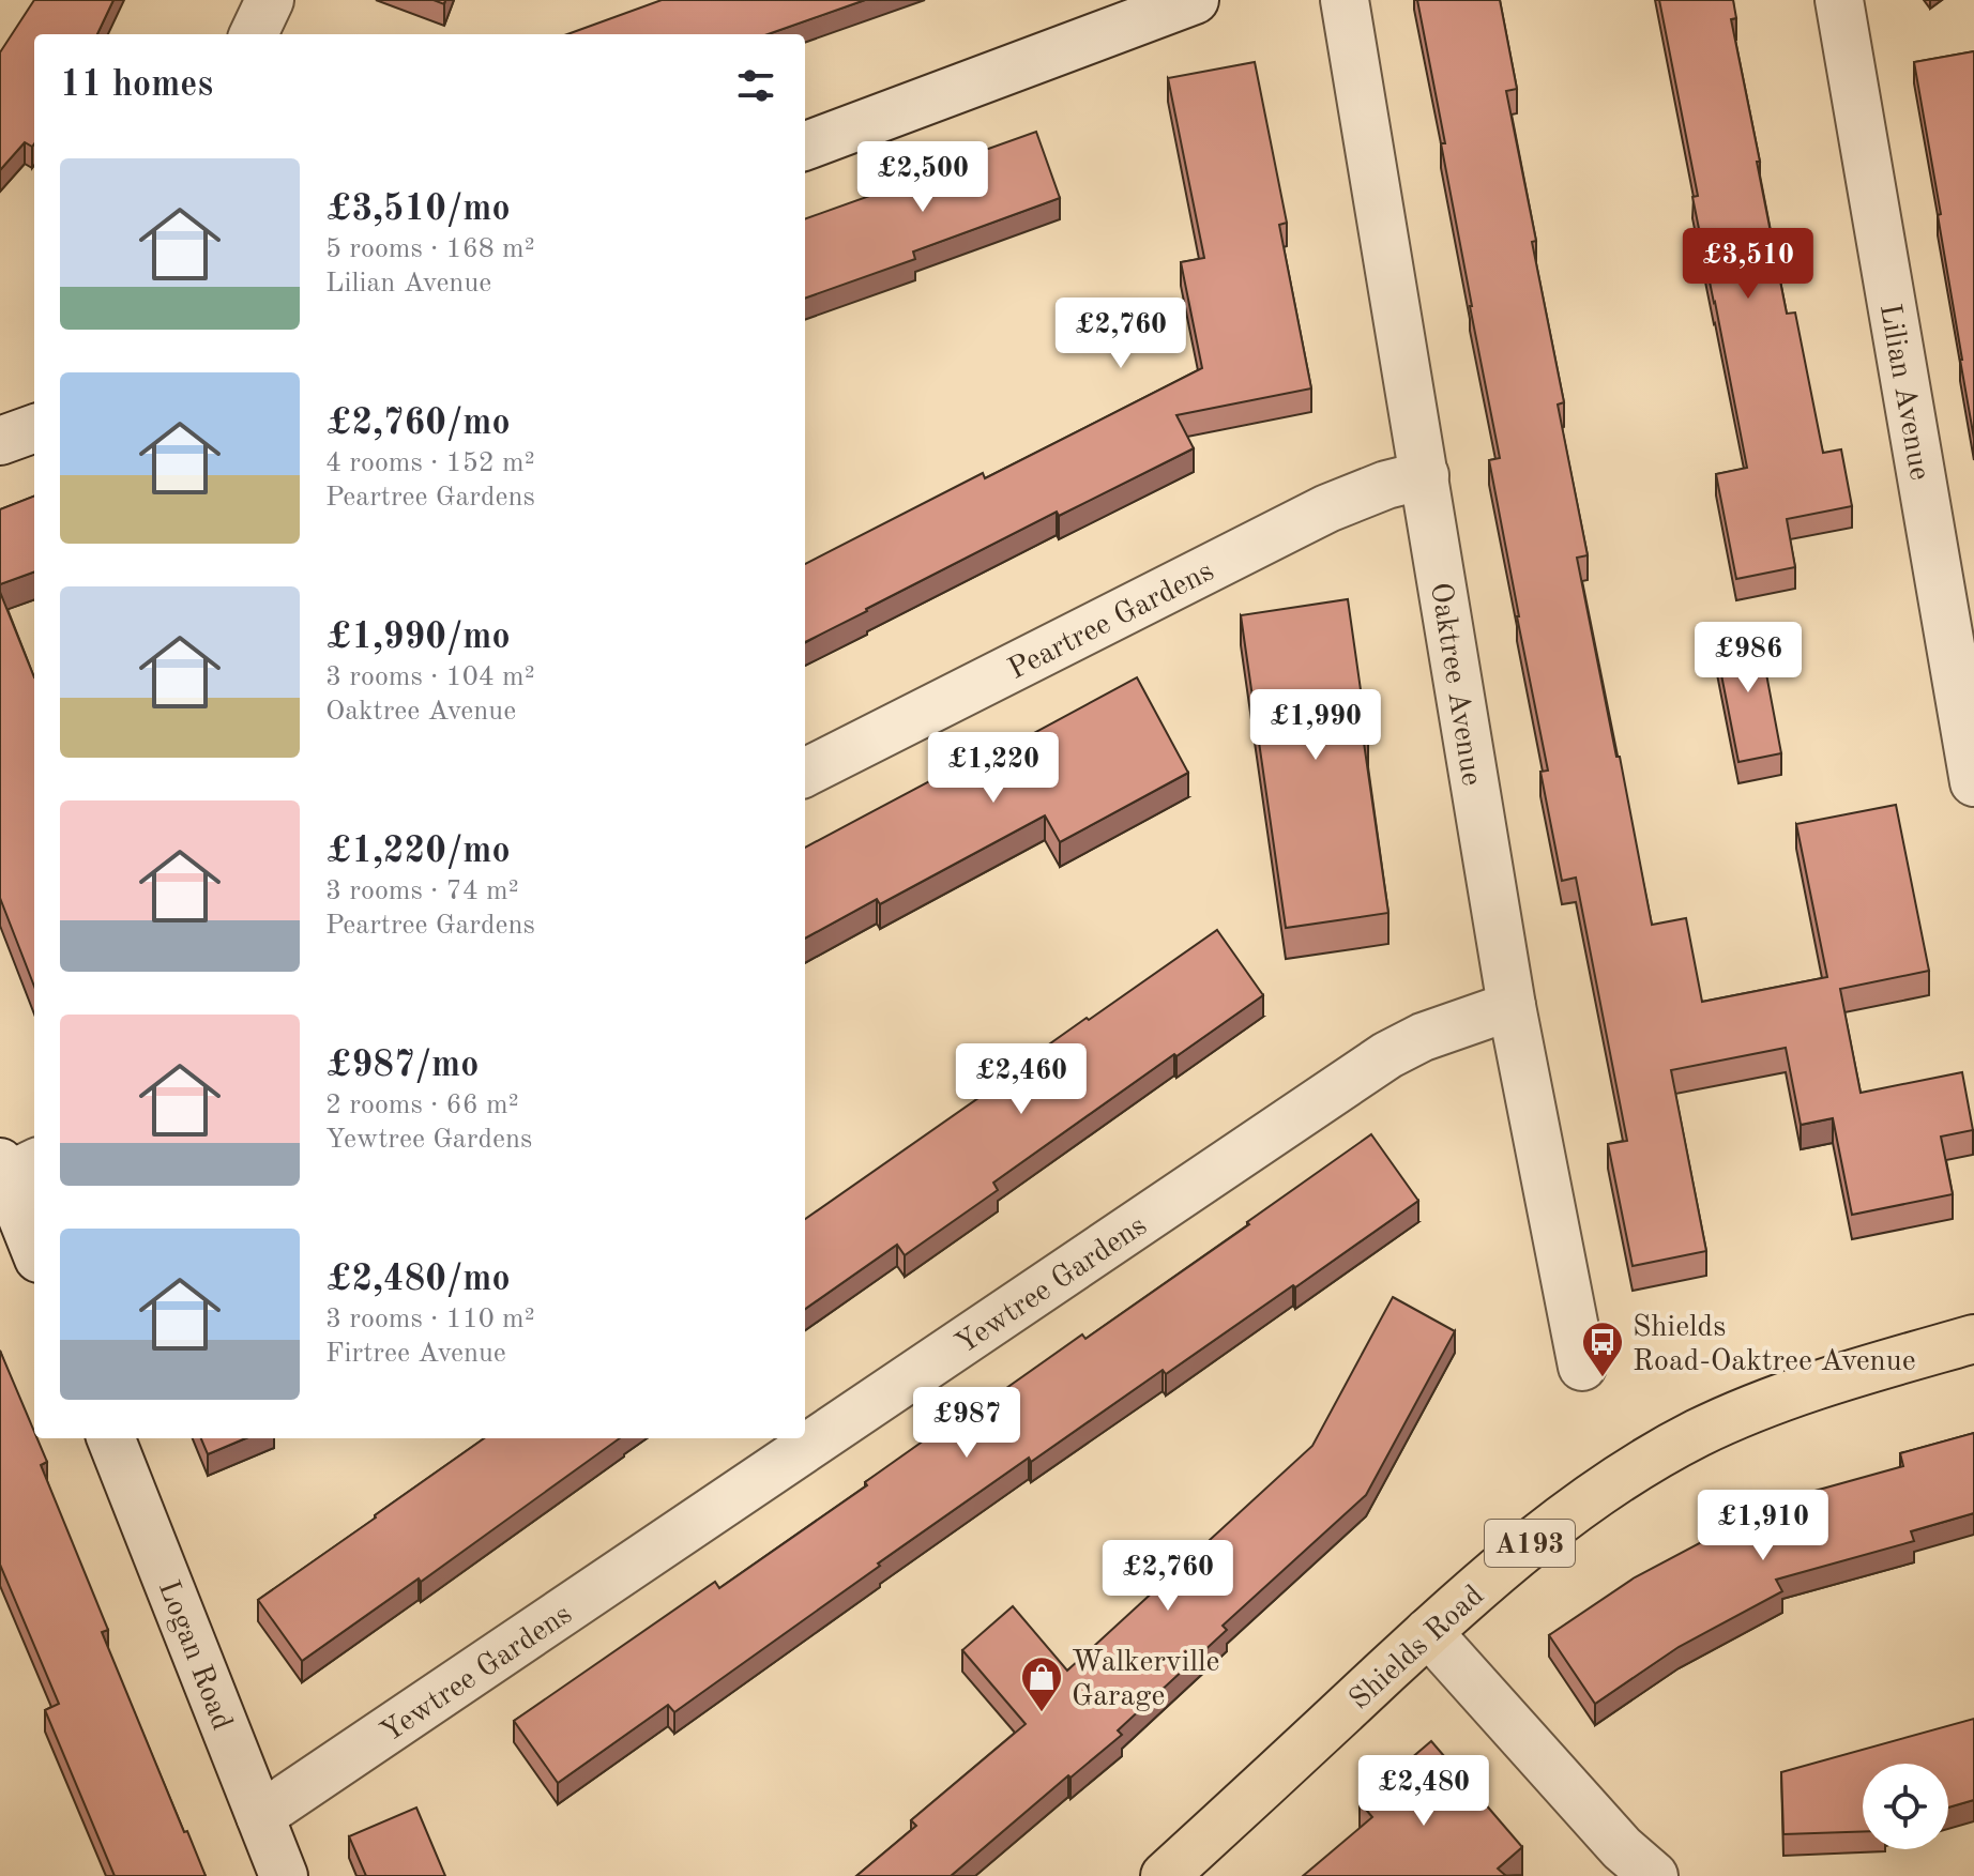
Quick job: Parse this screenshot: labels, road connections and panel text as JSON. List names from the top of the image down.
{
  "streets": {
    "main road": ["A193", "Shields Road"],
    "street": [
      "Lilian Avenue",
      "Peartree Gardens",
      "Oaktree Avenue",
      "Yewtree Gardens",
      "Logan Road"
    ]
  },
  "crossings": [
    ["Peartree Gardens", "Oaktree Avenue"],
    ["Oaktree Avenue", "Yewtree Gardens"],
    ["Yewtree Gardens", "Logan Road"]
  ],
  "places": {
    "bus stop": ["Shields Road-Oaktree Avenue"],
    "shop": ["Walkerville Garage"]
  },
  "page": {
    "heading": "11 homes",
    "list": [
      {
        "name": "£3,510/mo",
        "note": "5 rooms · 168 m² · Lilian Avenue"
      },
      {
        "name": "£2,760/mo",
        "note": "4 rooms · 152 m² · Peartree Gardens"
      },
      {
        "name": "£1,990/mo",
        "note": "3 rooms · 104 m² · Oaktree Avenue"
      },
      {
        "name": "£1,220/mo",
        "note": "3 rooms · 74 m² · Peartree Gardens"
      },
      {
        "name": "£987/mo",
        "note": "2 rooms · 66 m² · Yewtree Gardens"
      },
      {
        "name": "£2,480/mo",
        "note": "3 rooms · 110 m² · Firtree Avenue"
      }
    ],
    "price": [
      "£2,500",
      "£3,510",
      "£2,760",
      "£986",
      "£1,990",
      "£1,220",
      "£2,460",
      "£987",
      "£1,910",
      "£2,760",
      "£2,480"
    ]
  }
}
